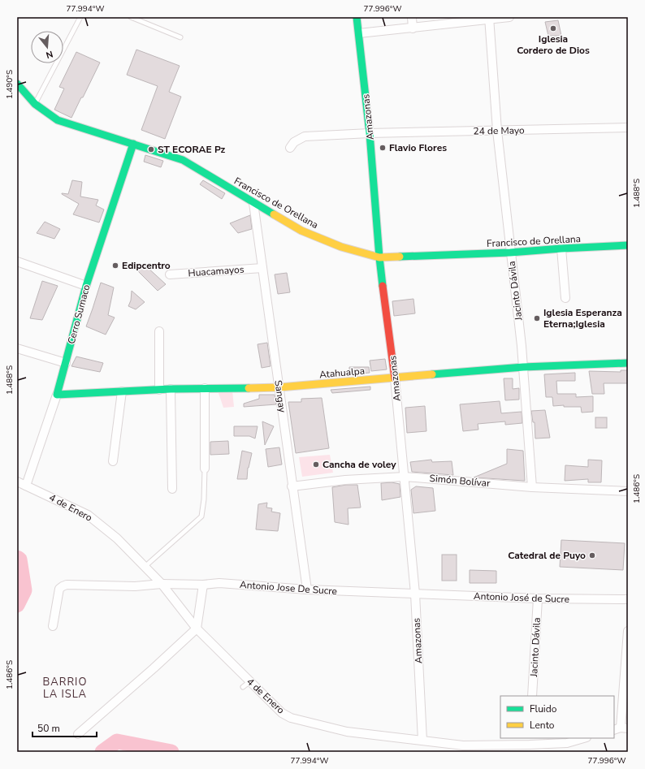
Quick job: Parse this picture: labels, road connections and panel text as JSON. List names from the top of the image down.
{
  "streets": {
    "street": [
      "Amazonas",
      "24 de Mayo",
      "Francisco de Orellana",
      "Huacamayos",
      "Jacinto Dávila",
      "Cerro Sumaco",
      "Atahualpa",
      "Sangay",
      "Simón Bolívar",
      "4 de Enero",
      "Antonio Jose De Sucre",
      "Antonio José de Sucre"
    ]
  },
  "crossings": [
    ["Amazonas", "24 de Mayo"],
    ["Amazonas", "Francisco de Orellana"],
    ["Amazonas", "Atahualpa"],
    ["Amazonas", "Simón Bolívar"],
    ["Amazonas", "4 de Enero"],
    ["Amazonas", "Antonio Jose De Sucre"],
    ["Amazonas", "Antonio José de Sucre"],
    ["24 de Mayo", "Jacinto Dávila"],
    ["Francisco de Orellana", "Jacinto Dávila"],
    ["Francisco de Orellana", "Cerro Sumaco"],
    ["Francisco de Orellana", "Sangay"],
    ["Huacamayos", "Sangay"],
    ["Jacinto Dávila", "Atahualpa"],
    ["Jacinto Dávila", "Simón Bolívar"],
    ["Jacinto Dávila", "Antonio José de Sucre"],
    ["Cerro Sumaco", "Atahualpa"],
    ["Cerro Sumaco", "4 de Enero"],
    ["Atahualpa", "Sangay"],
    ["Sangay", "Simón Bolívar"],
    ["Sangay", "Antonio Jose De Sucre"],
    ["4 de Enero", "Antonio Jose De Sucre"],
    ["Antonio Jose De Sucre", "Antonio José de Sucre"]
  ],
  "districts": ["BARRIO LA ISLA"],
  "places": [
    "Iglesia Cordero de Dios",
    "Flavio Flores",
    "ST ECORAE Pz",
    "Edipcentro",
    "Iglesia Esperanza Eterna;Iglesia",
    "Cancha de voley",
    "Catedral de Puyo"
  ],
  "legend": ["Fluido", "Lento"],
  "scale_bar": "50 m",
  "north": "bottom",
  "coordinates": [
    "77.994°W",
    "77.996°W",
    "1.490°S",
    "1.488°S",
    "1.486°S"
  ]
}
